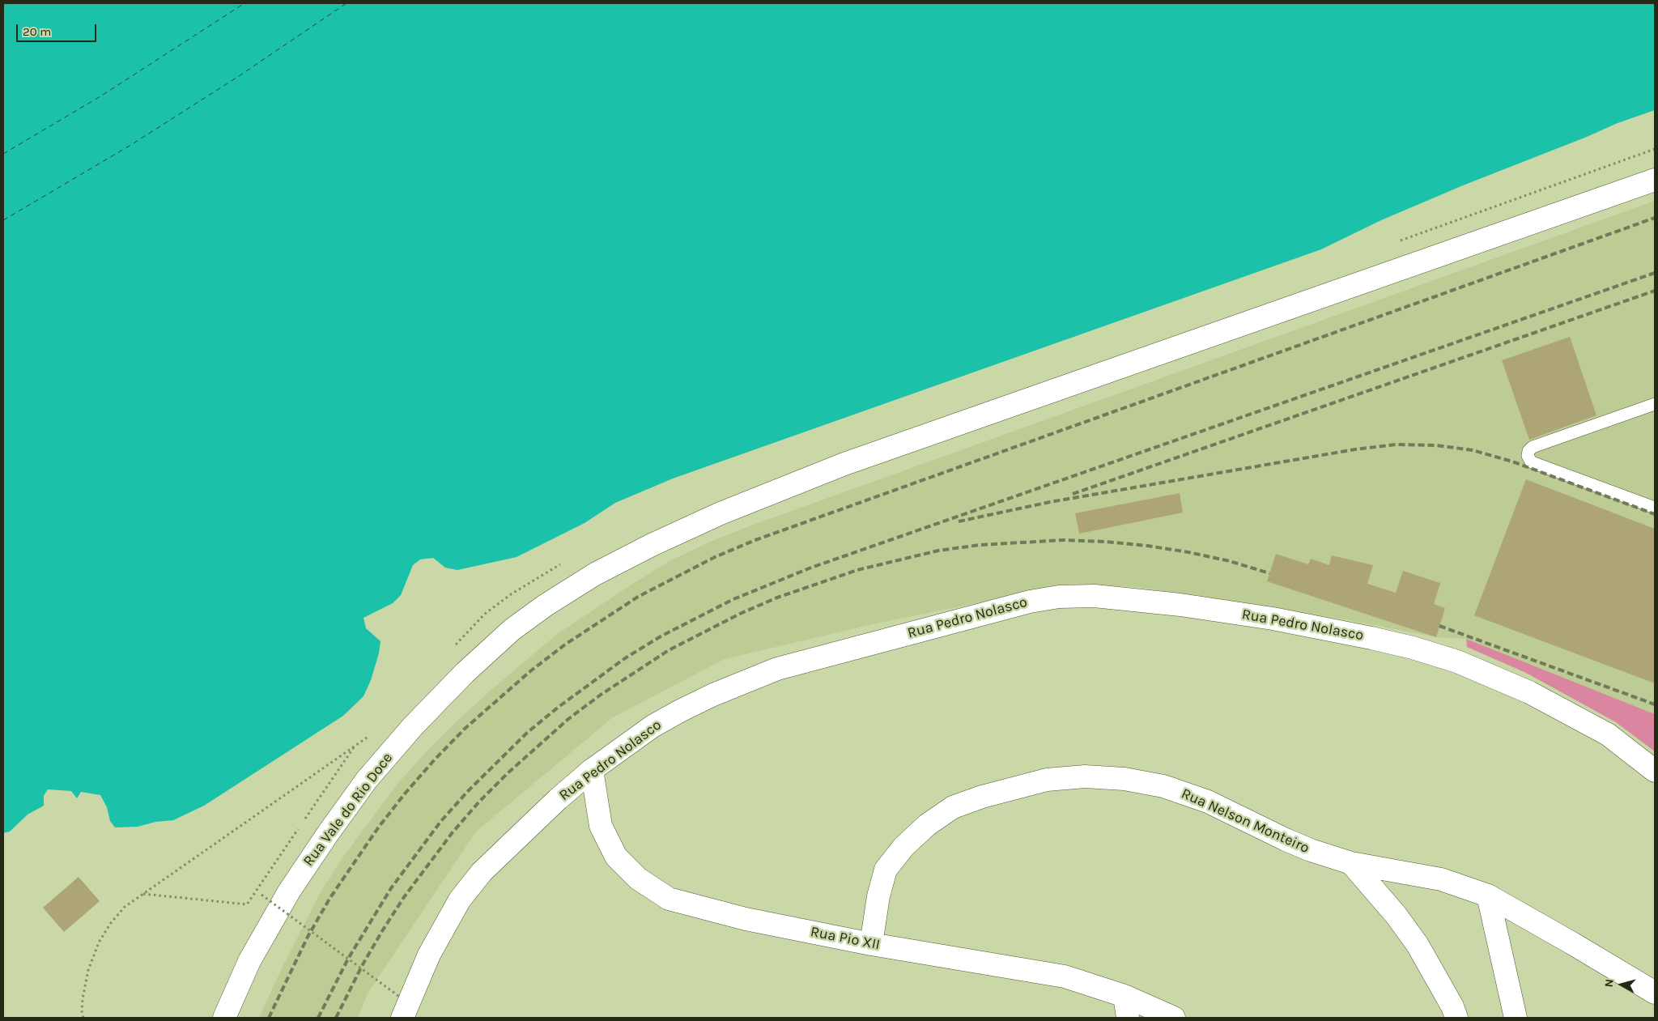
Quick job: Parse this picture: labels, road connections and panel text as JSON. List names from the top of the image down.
{
  "streets": {
    "street": [
      "Rua Pedro Nolasco",
      "Rua Vale do Rio Doce",
      "Rua Nelson Monteiro",
      "Rua Pio XII"
    ]
  },
  "crossings": [
    ["Rua Pedro Nolasco", "Rua Pio XII"],
    ["Rua Nelson Monteiro", "Rua Pio XII"]
  ],
  "scale_bar": "20 m",
  "north": "left"
}
